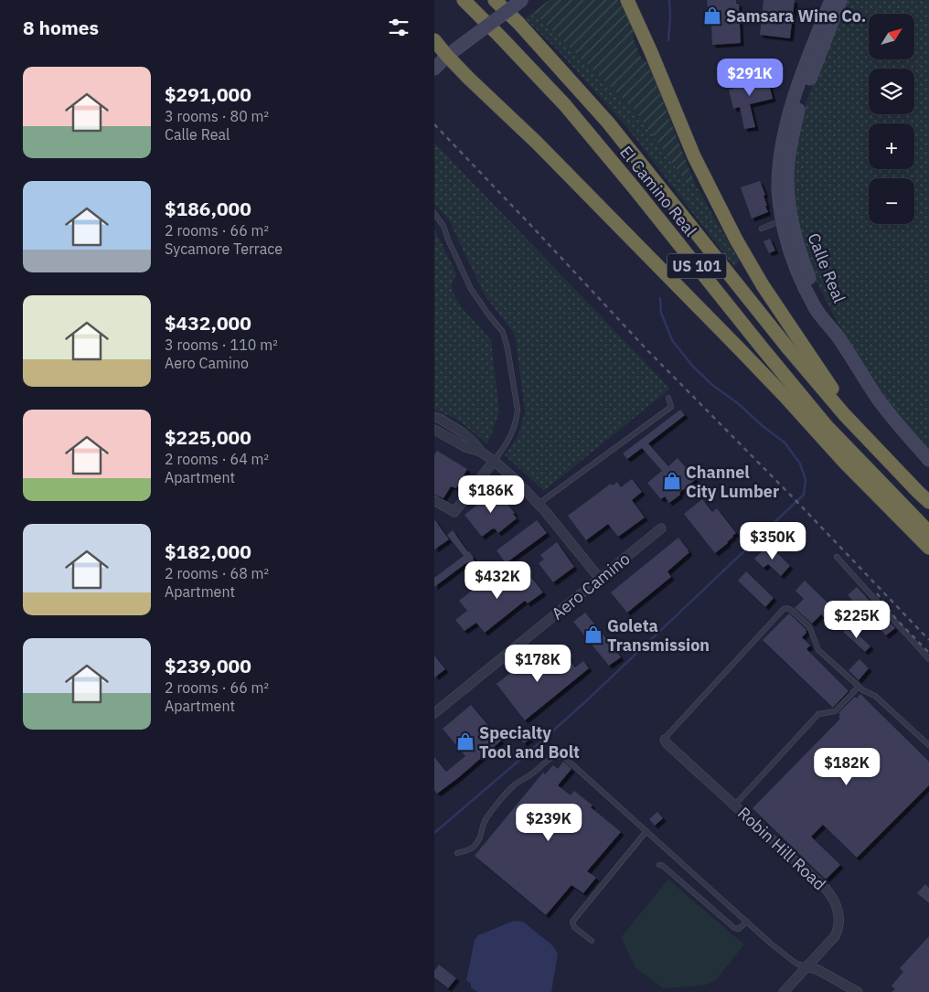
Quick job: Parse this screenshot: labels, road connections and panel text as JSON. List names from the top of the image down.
{
  "streets": {
    "highway": ["El Camino Real", "US 101"],
    "main road": ["Calle Real"],
    "street": ["Aero Camino", "Robin Hill Road"]
  },
  "places": {
    "shop": [
      "Samsara Wine Co.",
      "Channel City Lumber",
      "Goleta Transmission",
      "Specialty Tool and Bolt"
    ]
  },
  "north": "top right",
  "page": {
    "heading": "8 homes",
    "map_buttons": ["+", "−"],
    "list": [
      {
        "name": "$291,000",
        "note": "3 rooms · 80 m² · Calle Real"
      },
      {
        "name": "$186,000",
        "note": "2 rooms · 66 m² · Sycamore Terrace"
      },
      {
        "name": "$432,000",
        "note": "3 rooms · 110 m² · Aero Camino"
      },
      {
        "name": "$225,000",
        "note": "2 rooms · 64 m² · Apartment"
      },
      {
        "name": "$182,000",
        "note": "2 rooms · 68 m² · Apartment"
      },
      {
        "name": "$239,000",
        "note": "2 rooms · 66 m² · Apartment"
      }
    ],
    "price": [
      "$291K",
      "$186K",
      "$350K",
      "$432K",
      "$225K",
      "$178K",
      "$182K",
      "$239K"
    ]
  }
}
